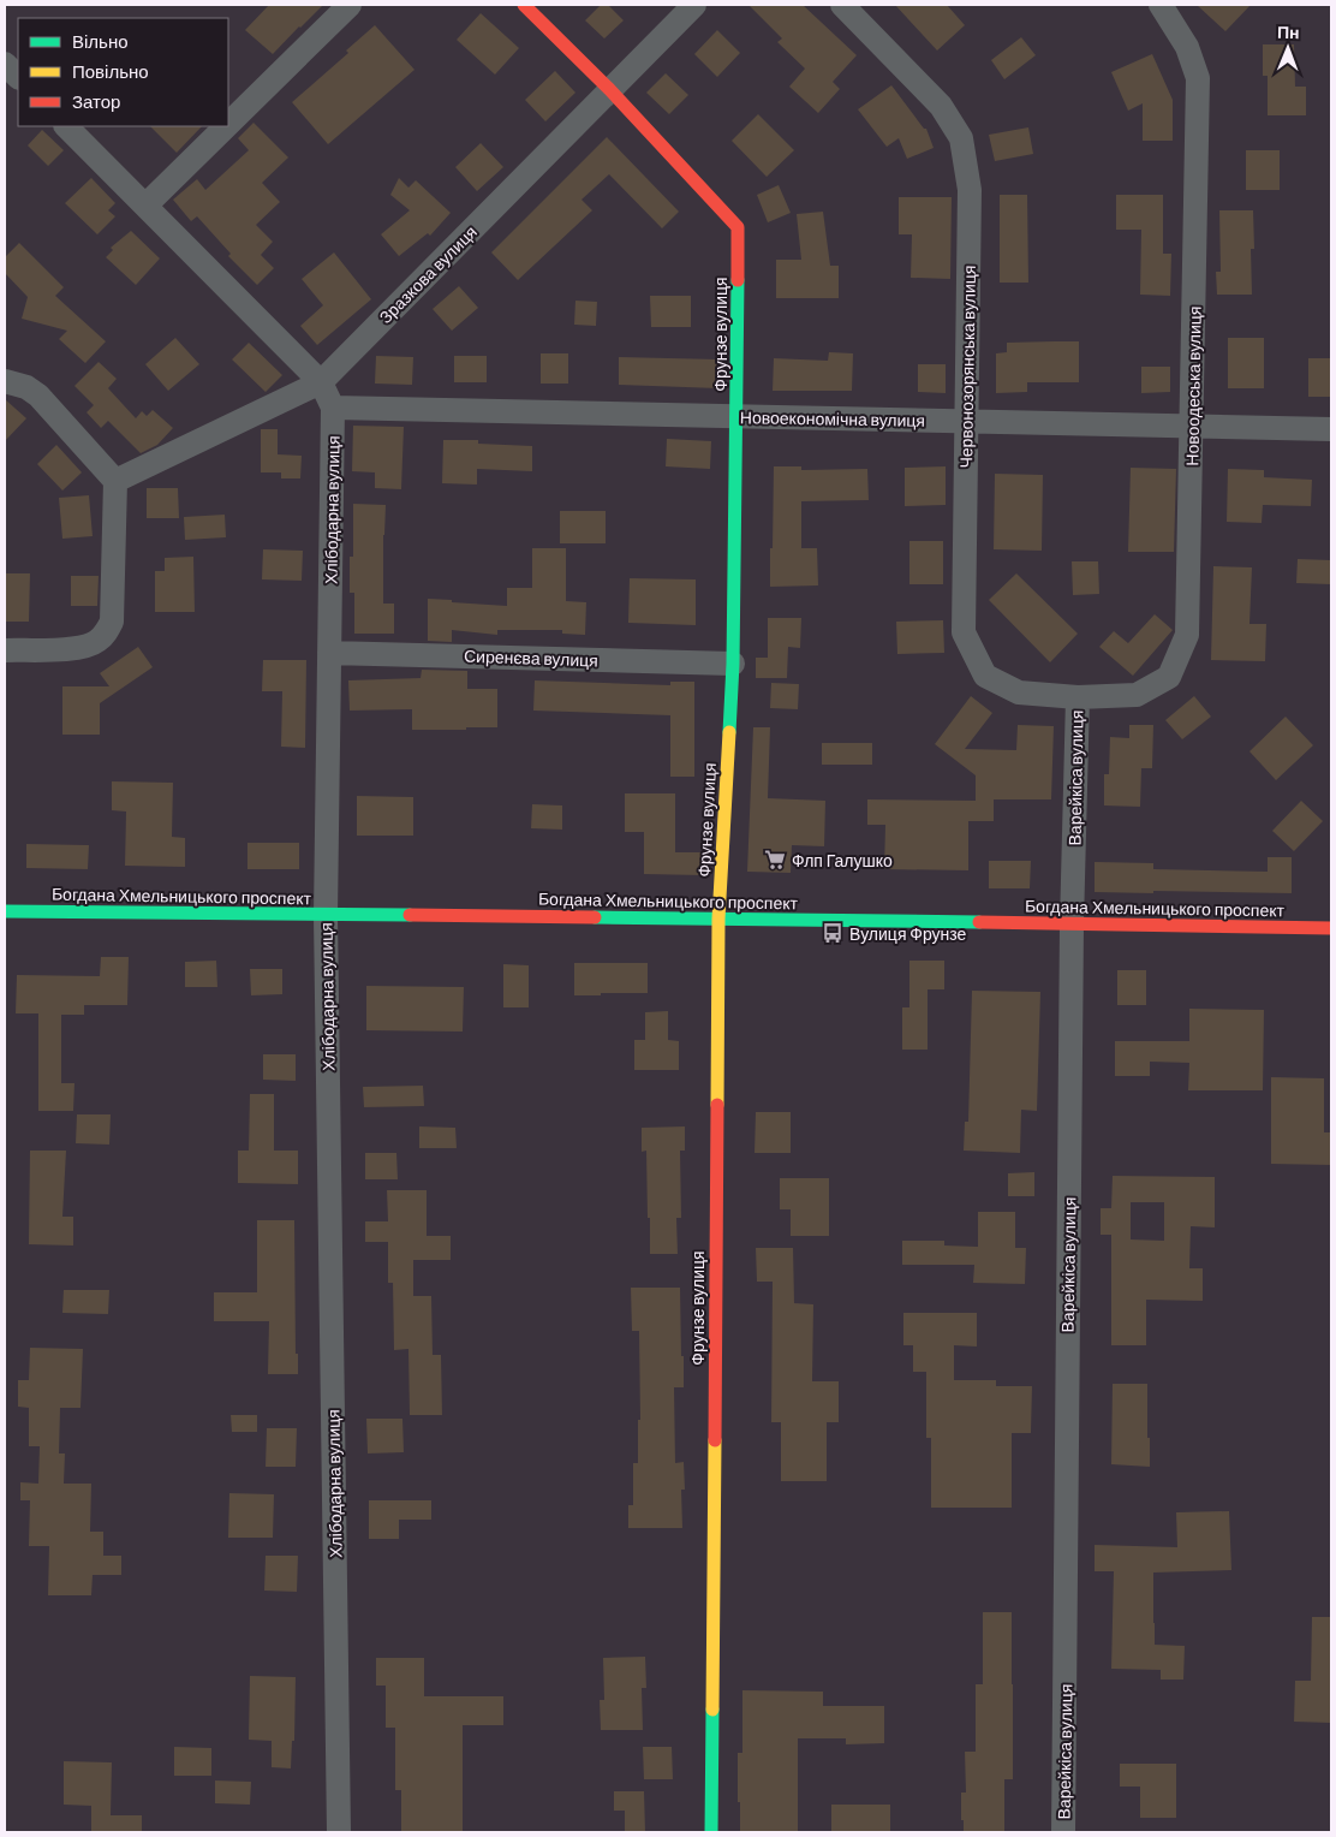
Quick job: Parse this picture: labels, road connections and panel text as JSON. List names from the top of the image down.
{
  "streets": {
    "street": [
      "Зразкова вулиця",
      "Фрунзе вулиця",
      "Червонозорянська вулиця",
      "Новоодеська вулиця",
      "Новоекономічна вулиця",
      "Хлібодарна вулиця",
      "Сиренєва вулиця",
      "Варейкіса вулиця",
      "Богдана Хмельницького проспект"
    ]
  },
  "crossings": [
    ["Зразкова вулиця", "Фрунзе вулиця"],
    ["Зразкова вулиця", "Хлібодарна вулиця"],
    ["Фрунзе вулиця", "Новоекономічна вулиця"],
    ["Фрунзе вулиця", "Сиренєва вулиця"],
    ["Фрунзе вулиця", "Богдана Хмельницького проспект"],
    ["Червонозорянська вулиця", "Новоодеська вулиця"],
    ["Червонозорянська вулиця", "Новоекономічна вулиця"],
    ["Червонозорянська вулиця", "Варейкіса вулиця"],
    ["Новоодеська вулиця", "Новоекономічна вулиця"],
    ["Новоодеська вулиця", "Варейкіса вулиця"],
    ["Новоекономічна вулиця", "Хлібодарна вулиця"],
    ["Хлібодарна вулиця", "Сиренєва вулиця"],
    ["Хлібодарна вулиця", "Богдана Хмельницького проспект"],
    ["Варейкіса вулиця", "Богдана Хмельницького проспект"]
  ],
  "places": {
    "supermarket": ["Флп Галушко"],
    "bus stop": ["Вулиця Фрунзе"]
  },
  "legend": ["Вільно", "Повільно", "Затор"],
  "north": "top"
}
